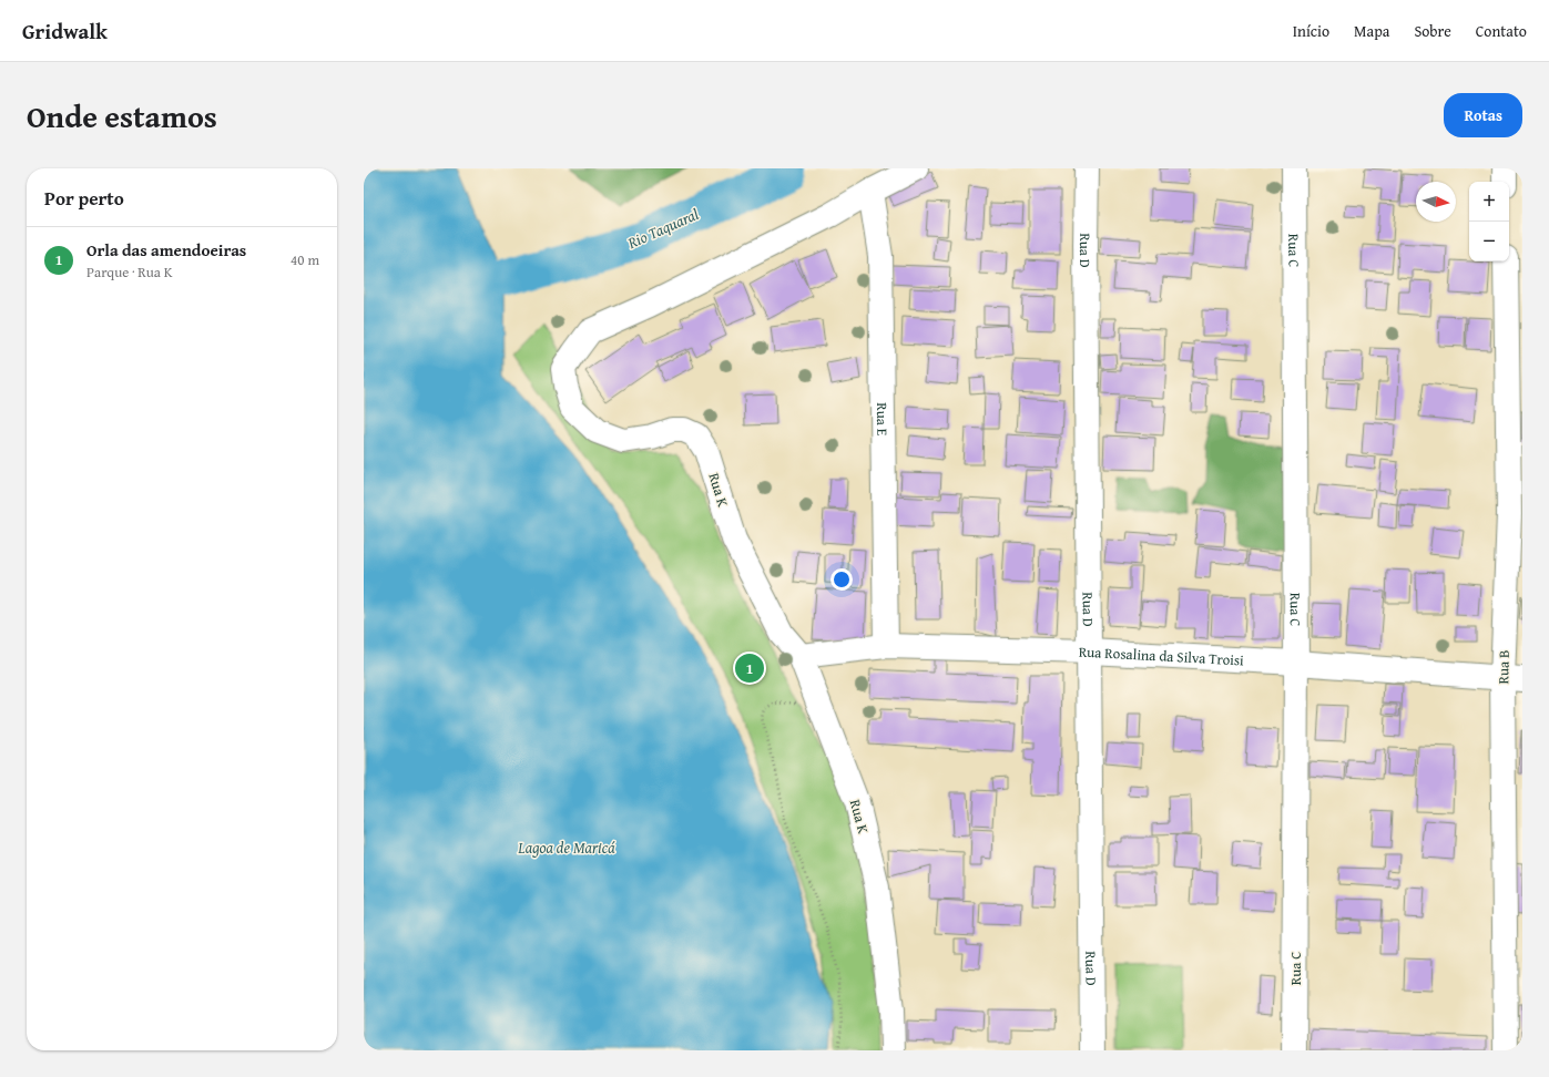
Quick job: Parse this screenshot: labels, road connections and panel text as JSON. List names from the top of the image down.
{
  "streets": {
    "street": [
      "Rua D",
      "Rua C",
      "Rua E",
      "Rua K",
      "Rua Rosalina da Silva Troisi",
      "Rua B"
    ]
  },
  "crossings": [
    ["Rua D", "Rua Rosalina da Silva Troisi"],
    ["Rua C", "Rua Rosalina da Silva Troisi"],
    ["Rua E", "Rua K"],
    ["Rua E", "Rua Rosalina da Silva Troisi"],
    ["Rua K", "Rua Rosalina da Silva Troisi"],
    ["Rua Rosalina da Silva Troisi", "Rua B"]
  ],
  "water": ["Rio Taquaral", "Lagoa de Maricá"],
  "north": "right",
  "page": {
    "header": "Gridwalk",
    "nav": [
      "Início",
      "Mapa",
      "Sobre",
      "Contato"
    ],
    "title": "Onde estamos",
    "buttons": "Rotas",
    "heading": "Por perto",
    "map_buttons": ["+", "−"],
    "list": [
      {
        "mark": "1",
        "name": "Orla das amendoeiras",
        "note": "Parque · Rua K",
        "value": "40 m"
      }
    ],
    "pins": "1"
  }
}
